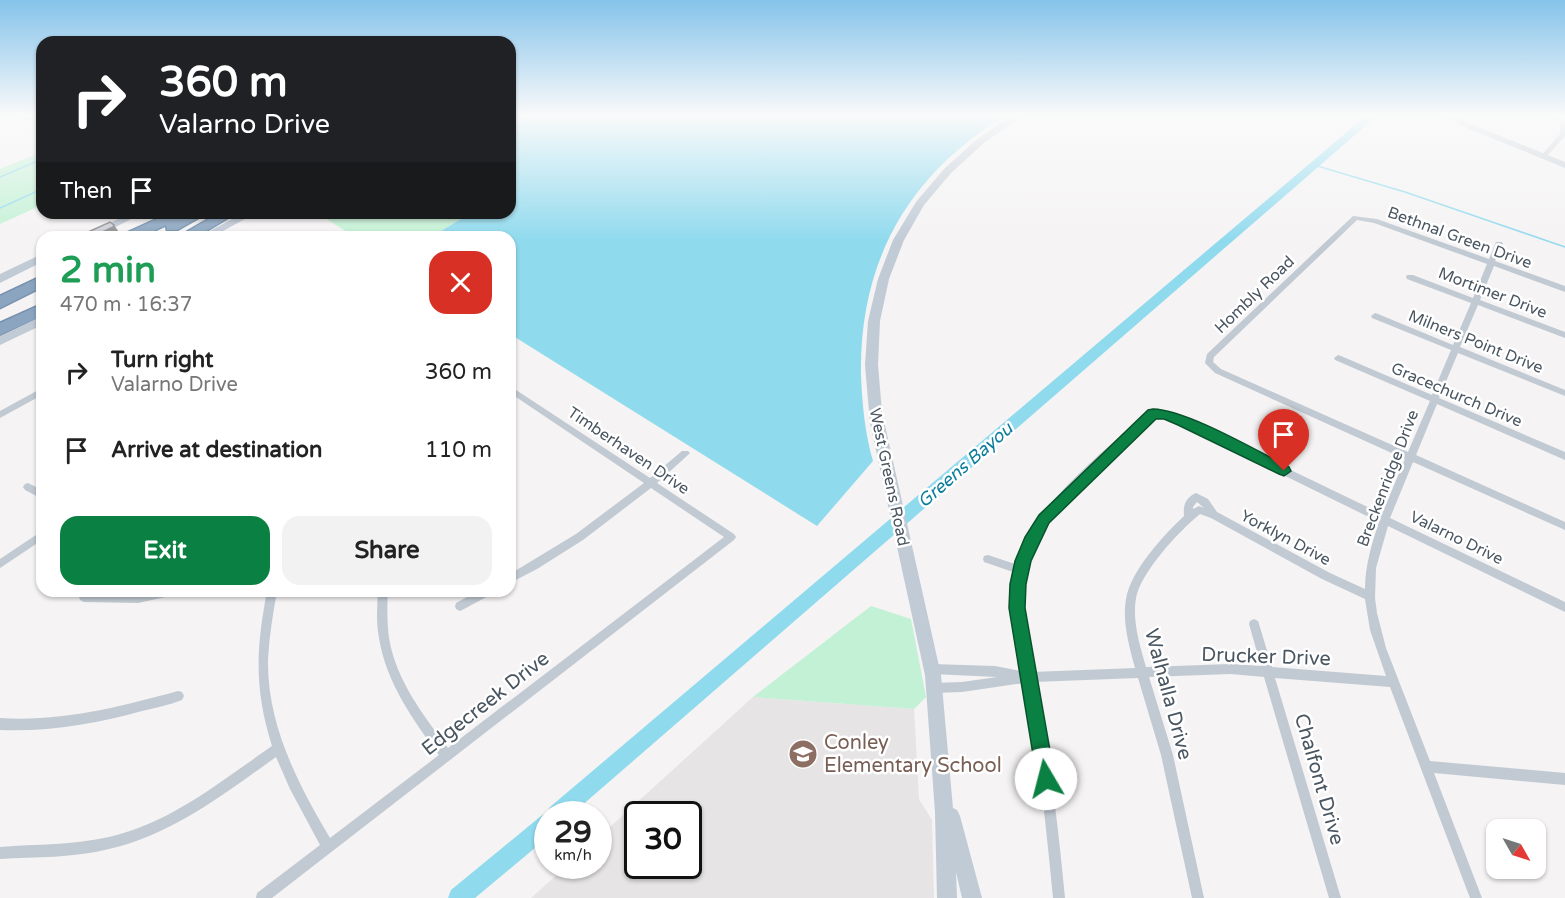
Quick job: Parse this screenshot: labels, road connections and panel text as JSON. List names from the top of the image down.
{
  "streets": {
    "main road": ["West Greens Road"],
    "street": [
      "Bethnal Green Drive",
      "Mortimer Drive",
      "Hombly Road",
      "Milners Point Drive",
      "Gracechurch Drive",
      "Timberhaven Drive",
      "Breckenridge Drive",
      "Yorklyn Drive",
      "Valarno Drive",
      "Drucker Drive",
      "Walhalla Drive",
      "Edgecreek Drive",
      "Chalfont Drive"
    ]
  },
  "crossings": [
    ["Bethnal Green Drive", "Hombly Road"],
    ["Bethnal Green Drive", "Breckenridge Drive"],
    ["Mortimer Drive", "Breckenridge Drive"],
    ["Hombly Road", "Breckenridge Drive"],
    ["Milners Point Drive", "Breckenridge Drive"],
    ["Gracechurch Drive", "Breckenridge Drive"],
    ["Timberhaven Drive", "Edgecreek Drive"],
    ["West Greens Road", "Drucker Drive"],
    ["Breckenridge Drive", "Yorklyn Drive"],
    ["Breckenridge Drive", "Valarno Drive"],
    ["Breckenridge Drive", "Drucker Drive"],
    ["Yorklyn Drive", "Walhalla Drive"],
    ["Drucker Drive", "Walhalla Drive"],
    ["Drucker Drive", "Chalfont Drive"]
  ],
  "water": ["Greens Bayou"],
  "places": {
    "school or university": ["Conley Elementary School"]
  },
  "north": "bottom right",
  "page": {
    "turn": ["360 m", "Valarno Drive"],
    "then": "Then",
    "heading": ["2 min", "470 m · 16:37"],
    "list": [
      {
        "name": "Turn right",
        "note": "Valarno Drive",
        "value": "360 m"
      },
      {
        "name": "Arrive at destination",
        "value": "110 m"
      }
    ],
    "buttons": ["Exit", "Share"],
    "speed": "29 km/h",
    "limit": "30"
  }
}
